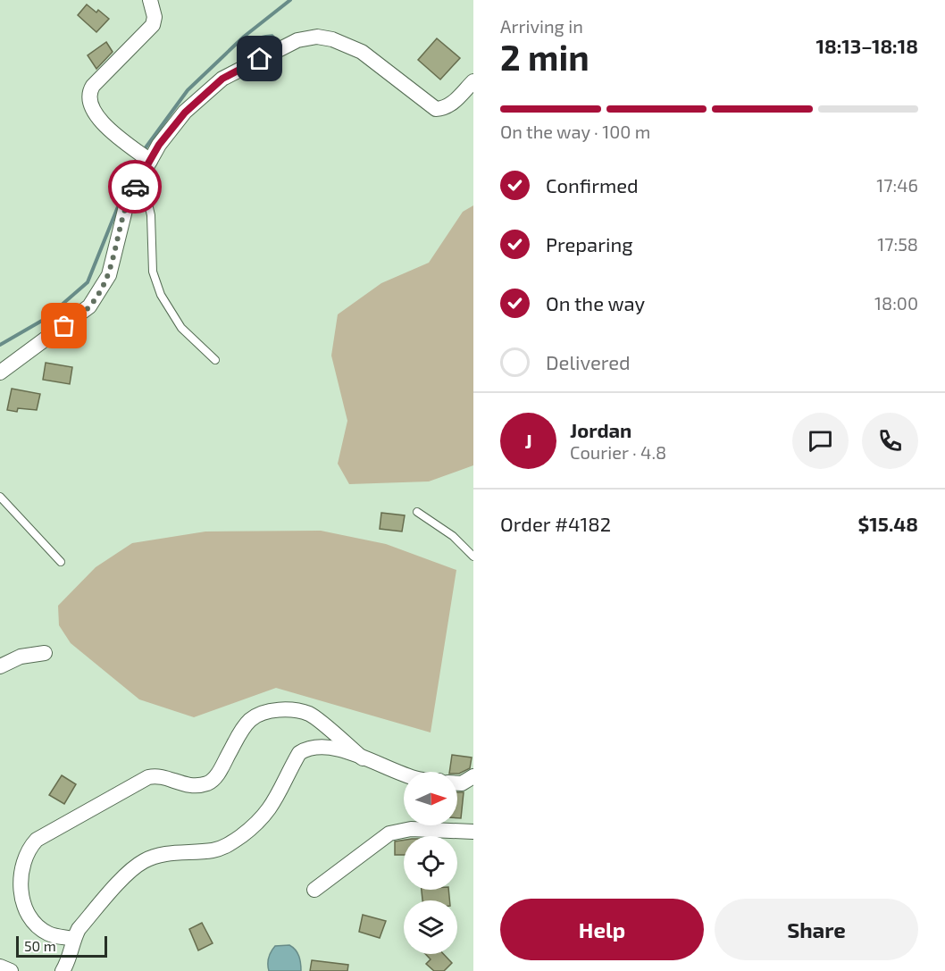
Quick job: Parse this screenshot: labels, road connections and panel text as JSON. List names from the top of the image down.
{
  "scale_bar": "50 m",
  "north": "right",
  "page": {
    "heading": ["2 min", "Arriving in", "18:13–18:18"],
    "panel": [
      "Jordan",
      "Courier · 4.8",
      "Order #4182",
      "$15.48"
    ],
    "bar": "On the way · 100 m",
    "list": [
      ["Confirmed", "17:46"],
      ["Preparing", "17:58"],
      ["On the way", "18:00"],
      "Delivered"
    ],
    "round": "J",
    "buttons": ["Help", "Share"],
    "scale": "50 m"
  }
}
